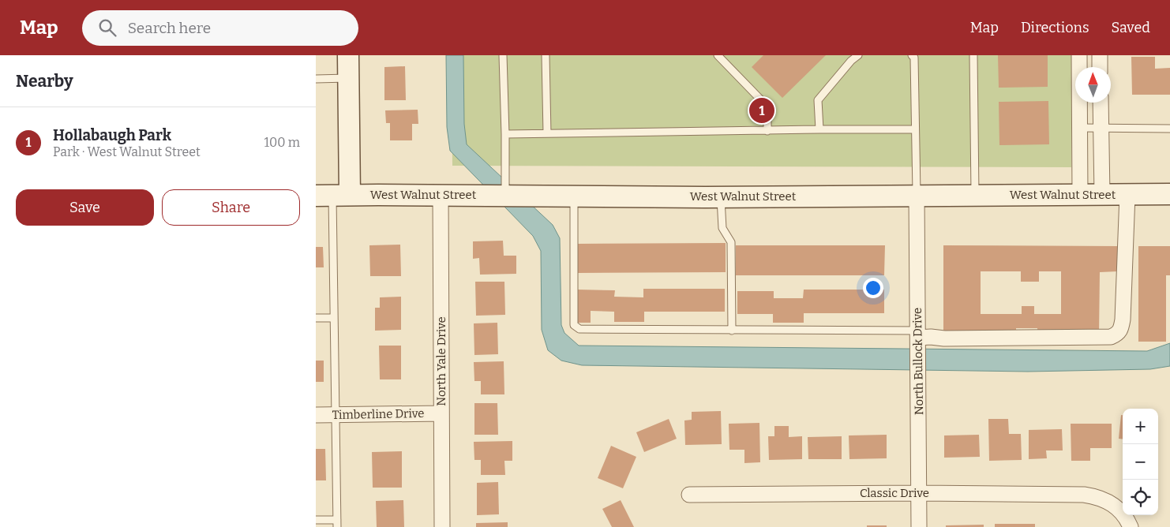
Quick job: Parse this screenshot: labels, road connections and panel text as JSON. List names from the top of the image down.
{
  "streets": {
    "main road": ["West Walnut Street"],
    "street": [
      "North Yale Drive",
      "North Bullock Drive",
      "Timberline Drive",
      "Classic Drive"
    ]
  },
  "crossings": [
    ["West Walnut Street", "North Yale Drive"],
    ["West Walnut Street", "North Bullock Drive"],
    ["North Yale Drive", "Timberline Drive"],
    ["North Bullock Drive", "Classic Drive"]
  ],
  "north": "top",
  "page": {
    "header": "Map",
    "search": "Search here",
    "nav": ["Map", "Directions", "Saved"],
    "heading": "Nearby",
    "pins": "1",
    "list": [
      {
        "mark": "1",
        "name": "Hollabaugh Park",
        "note": "Park · West Walnut Street",
        "value": "100 m"
      }
    ],
    "buttons": ["Save", "Share"],
    "map_buttons": ["+", "−"]
  }
}
